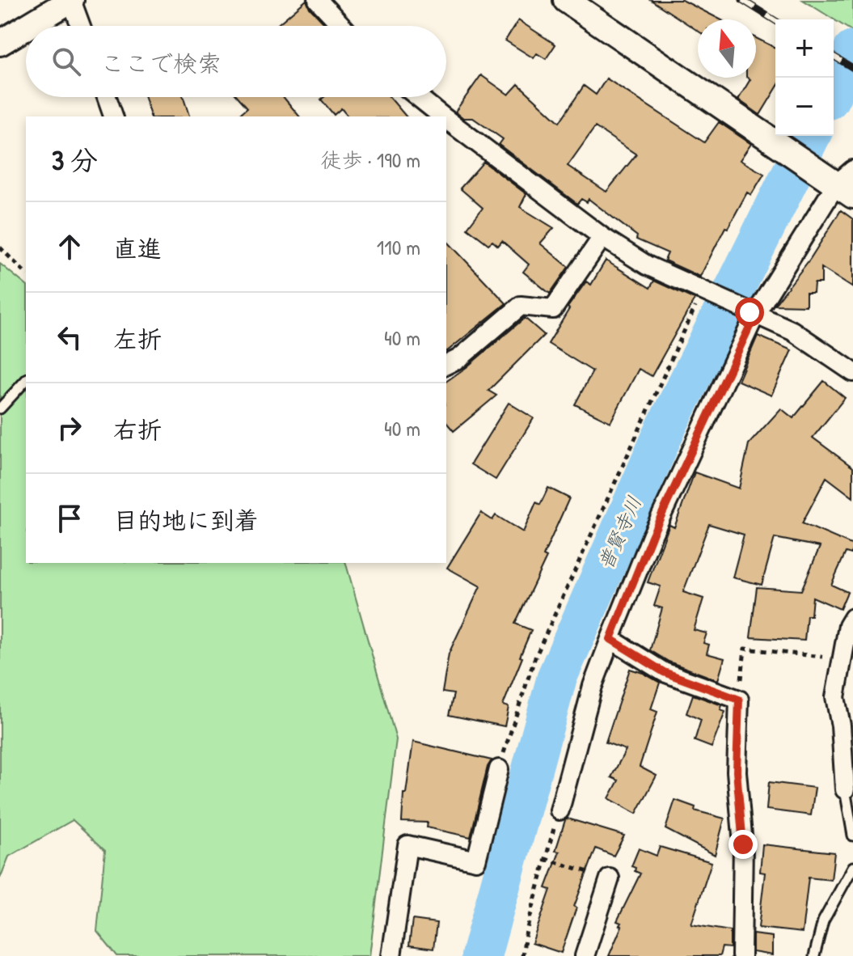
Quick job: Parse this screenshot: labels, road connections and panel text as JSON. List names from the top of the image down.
{
  "water": ["普賢寺川"],
  "north": "top",
  "page": {
    "map_buttons": ["+", "−"],
    "search": "ここで検索",
    "heading": ["3 分", "徒歩 · 190 m"],
    "list": [
      ["直進", "110 m"],
      ["左折", "40 m"],
      ["右折", "40 m"],
      "目的地に到着"
    ]
  }
}
